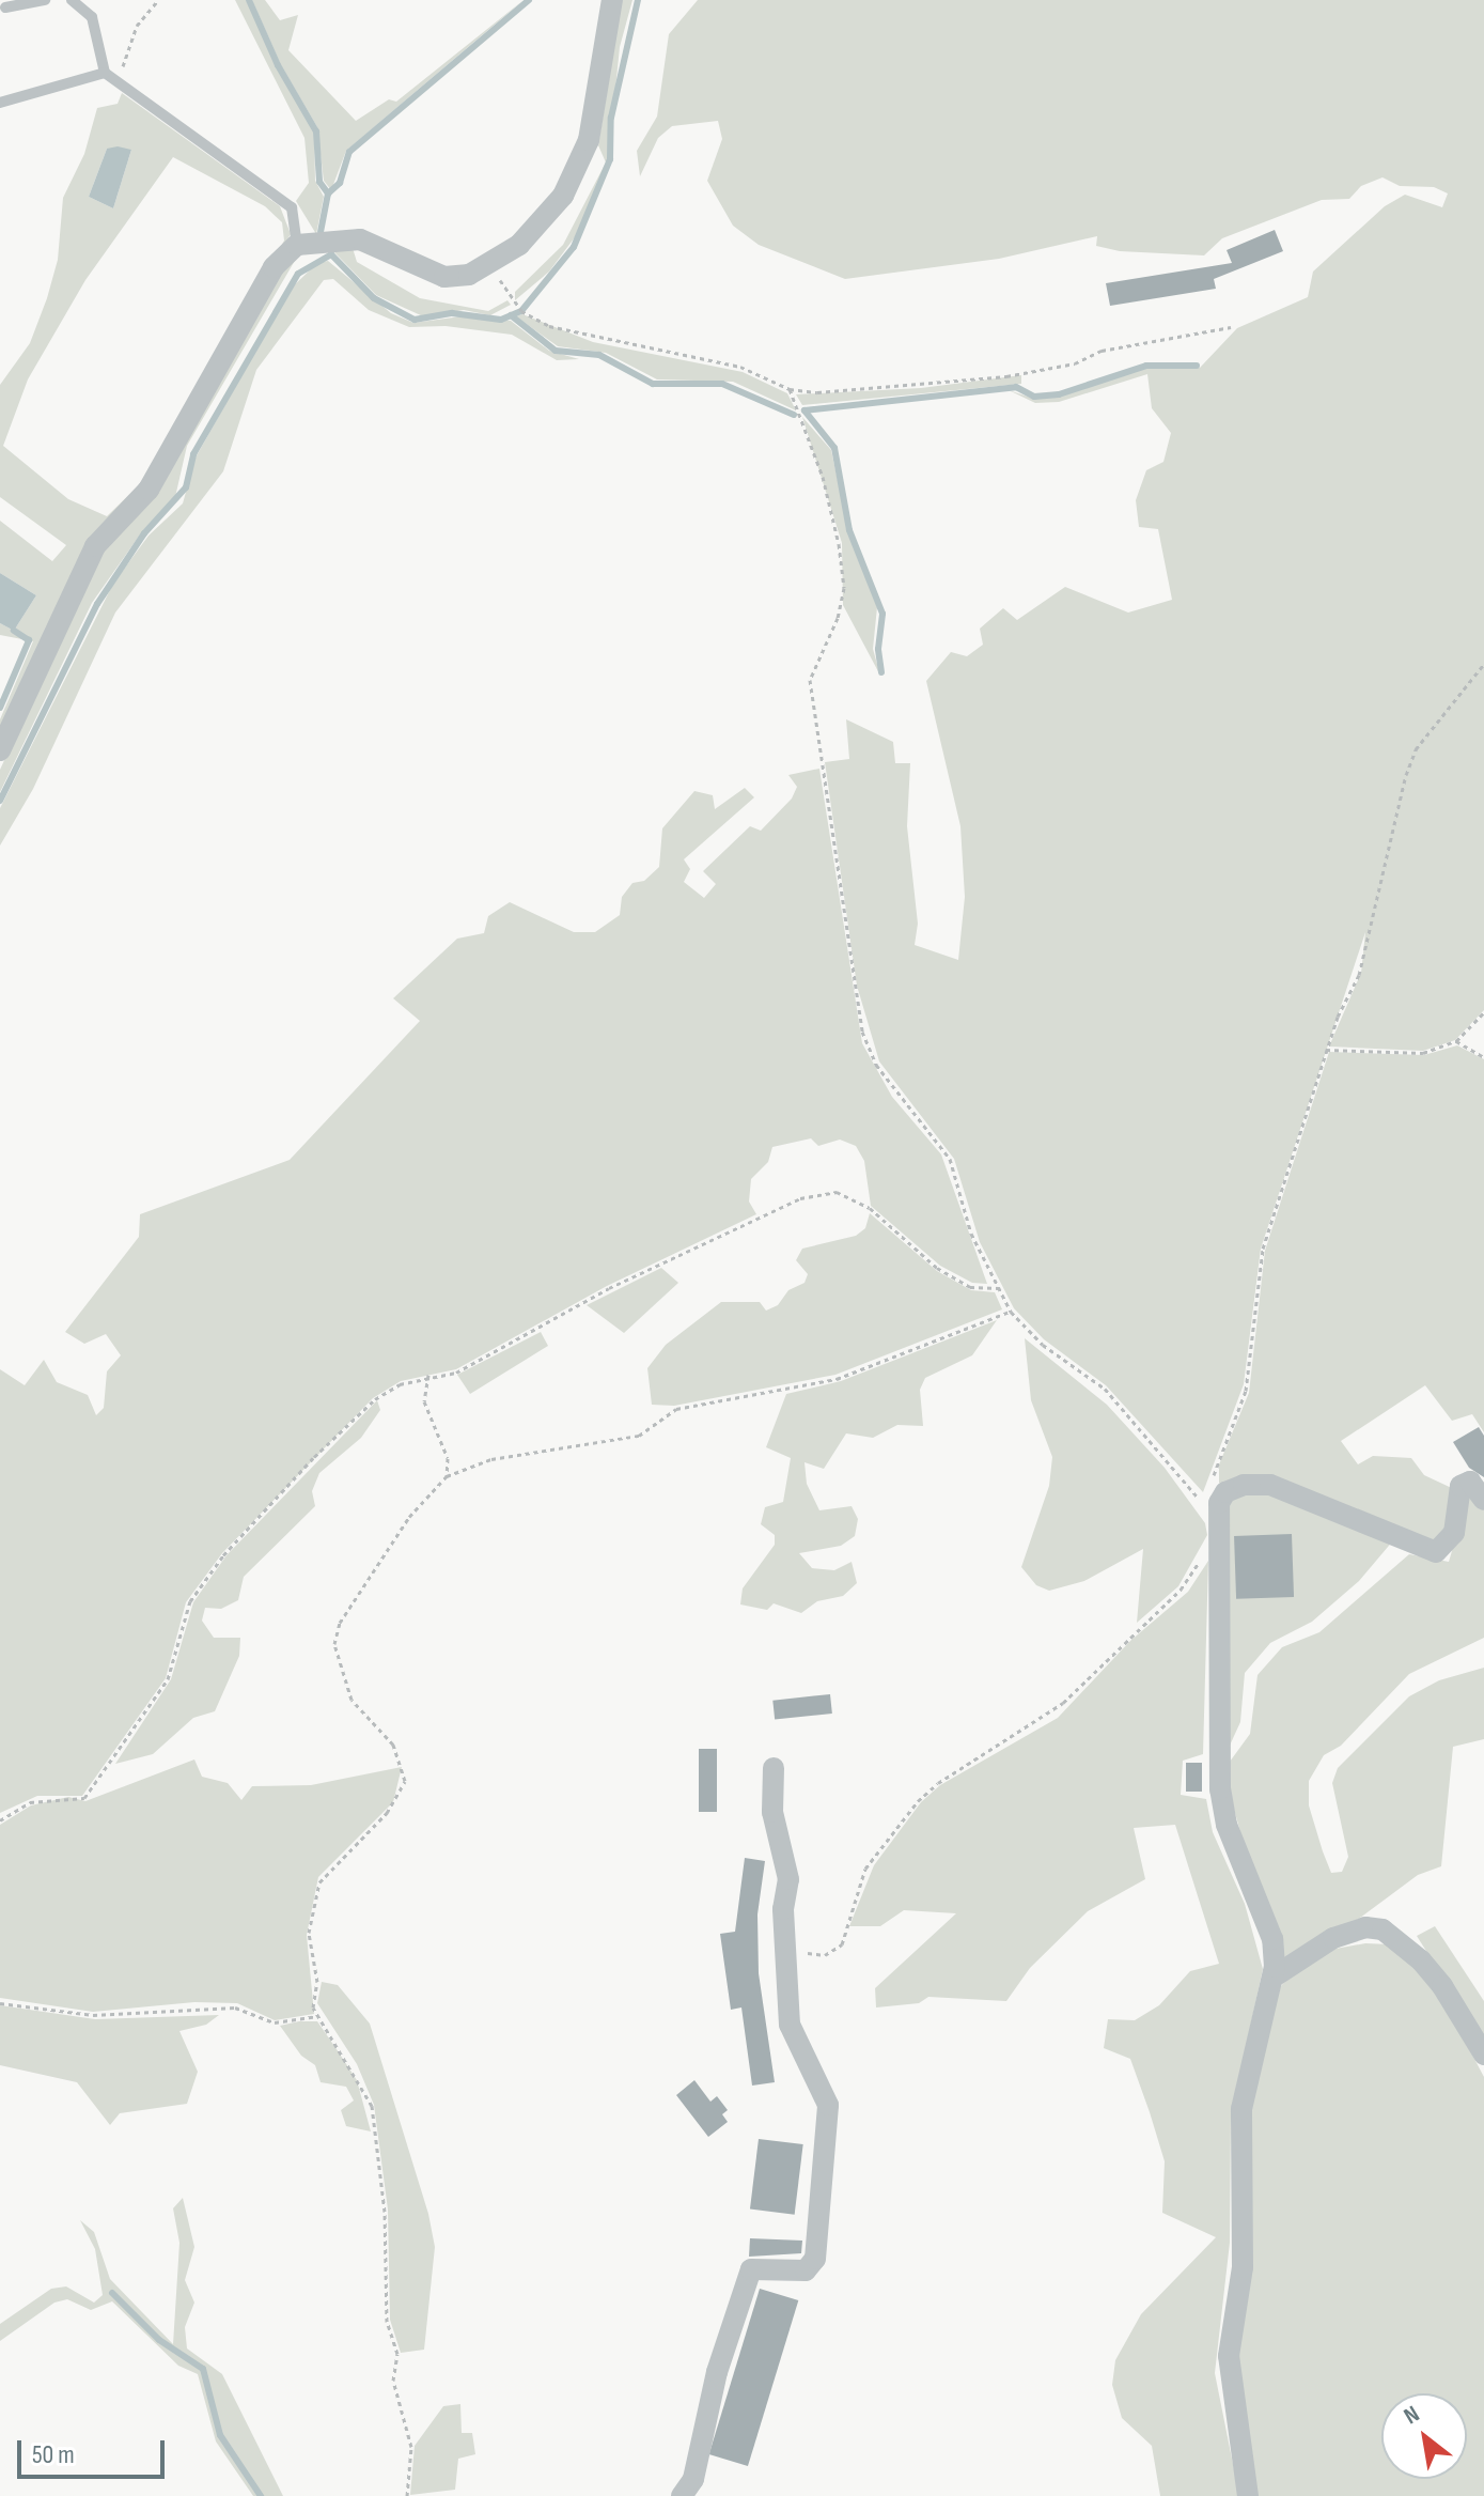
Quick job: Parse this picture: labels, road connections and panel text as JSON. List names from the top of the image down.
{
  "scale_bar": "50 m",
  "north": "top left"
}
